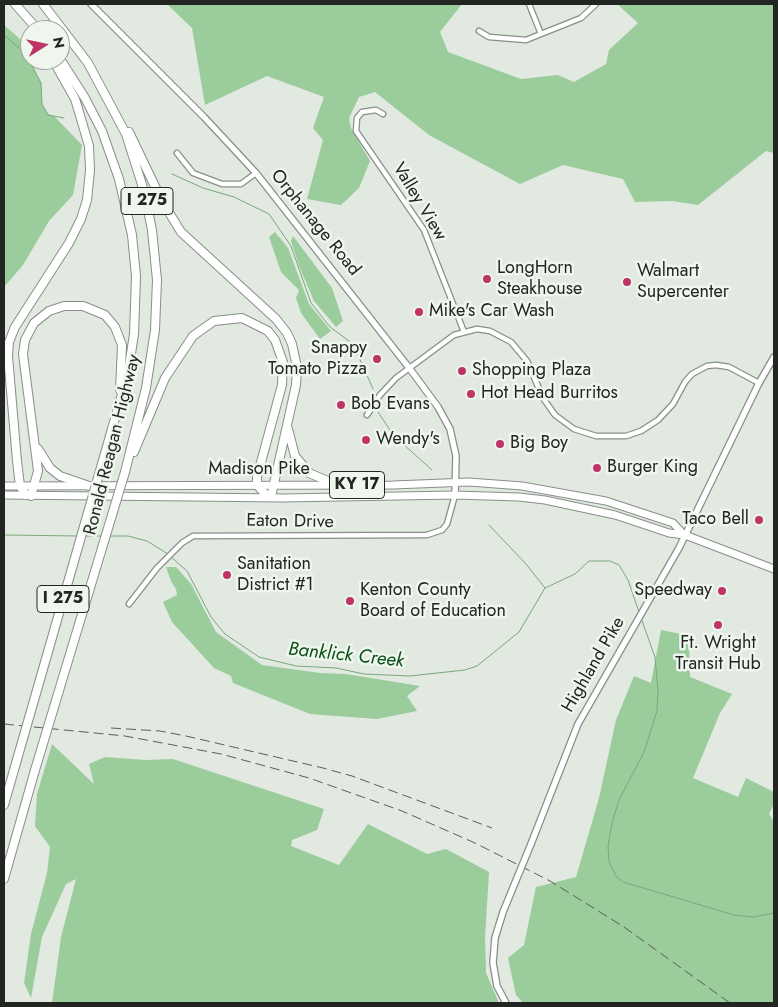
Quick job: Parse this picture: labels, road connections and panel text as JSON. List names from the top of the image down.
{
  "streets": {
    "highway": ["I 275", "Ronald Reagan Highway"],
    "main road": [
      "Orphanage Road",
      "Madison Pike",
      "KY 17",
      "Highland Pike"
    ],
    "street": ["Valley View", "Eaton Drive"]
  },
  "crossings": [
    ["Orphanage Road", "Madison Pike"],
    ["Orphanage Road", "Eaton Drive"],
    ["Madison Pike", "Eaton Drive"],
    ["Madison Pike", "Highland Pike"]
  ],
  "water": ["Banklick Creek"],
  "places": [
    "LongHorn Steakhouse",
    "Walmart Supercenter",
    "Mike's Car Wash",
    "Snappy Tomato Pizza",
    "Shopping Plaza",
    "Hot Head Burritos",
    "Bob Evans",
    "Wendy's",
    "Big Boy",
    "Burger King",
    "Taco Bell",
    "Sanitation District #1",
    "Speedway",
    "Kenton County Board of Education",
    "Ft. Wright Transit Hub"
  ],
  "north": "right"
}
